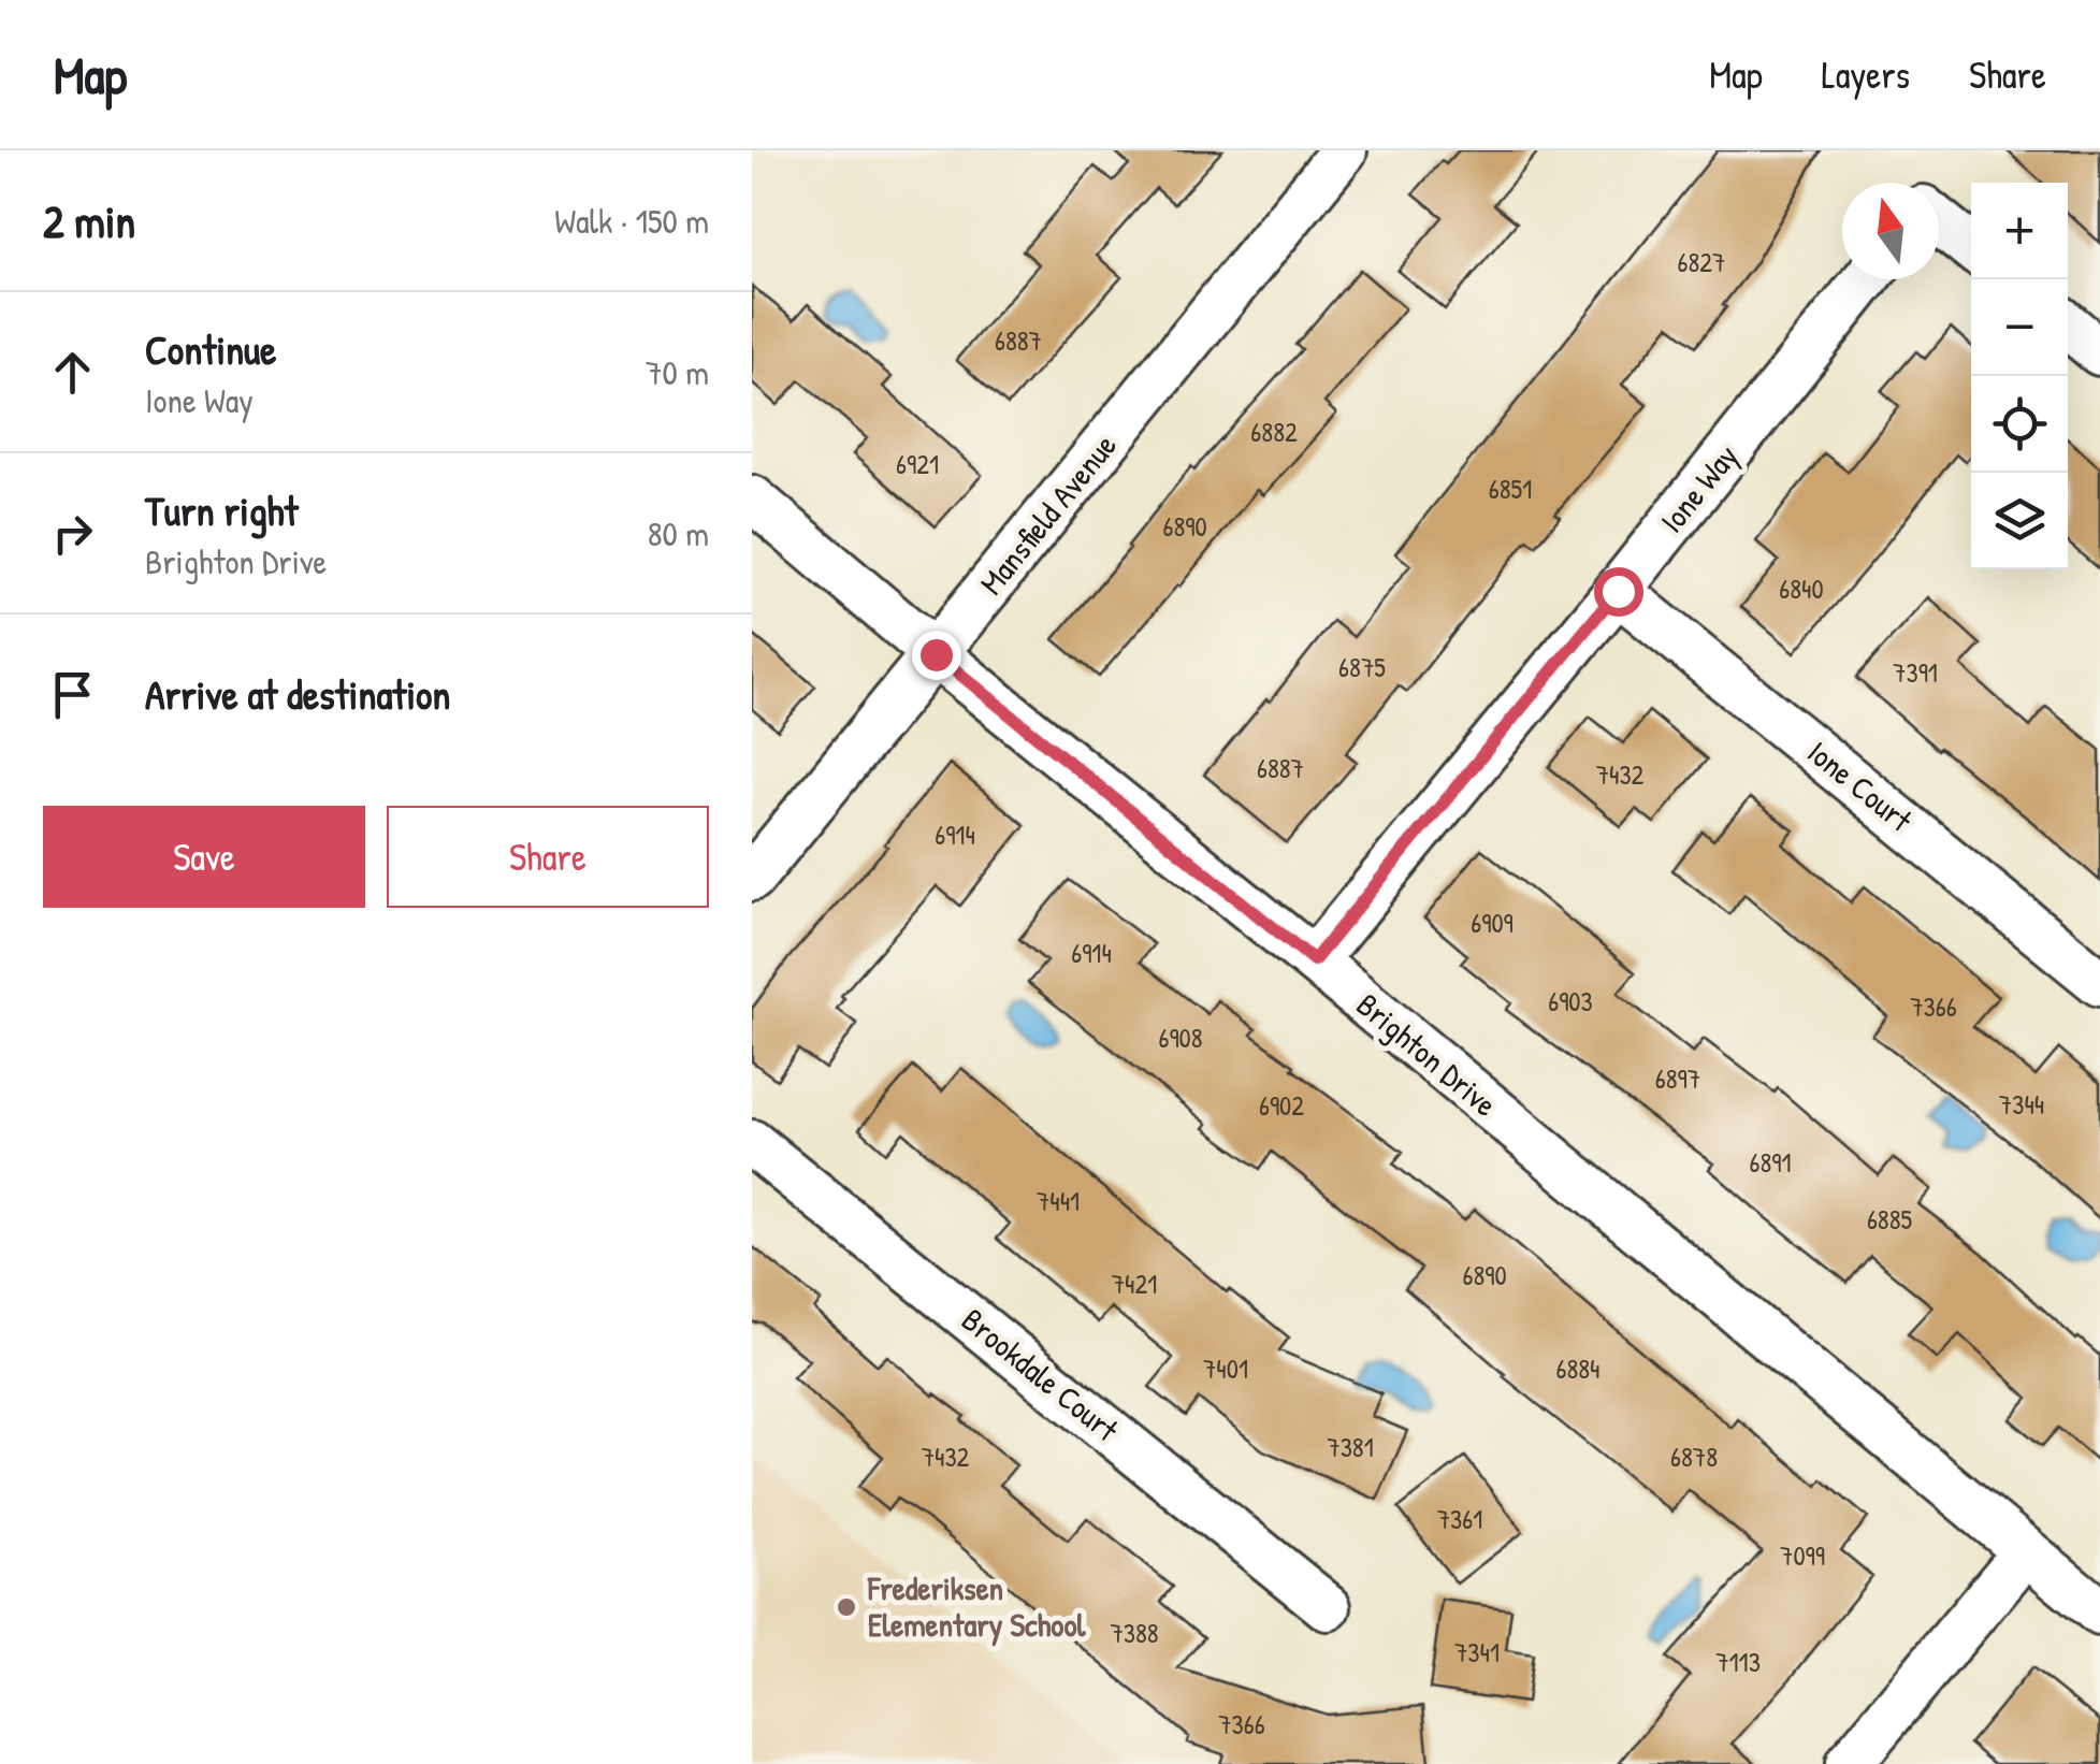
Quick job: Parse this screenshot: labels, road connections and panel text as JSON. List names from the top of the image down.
{
  "streets": {
    "street": [
      "Ione Way",
      "Mansfield Avenue",
      "Ione Court",
      "Brighton Drive",
      "Brookdale Court"
    ]
  },
  "crossings": [
    ["Ione Way", "Ione Court"],
    ["Ione Way", "Brighton Drive"],
    ["Mansfield Avenue", "Brighton Drive"]
  ],
  "places": ["Frederiksen Elementary School"],
  "house_numbers": [
    "6827",
    "6887",
    "6882",
    "6921",
    "6851",
    "6890",
    "6840",
    "6875",
    "7391",
    "6887",
    "7432",
    "6914",
    "6909",
    "6914",
    "6903",
    "7366",
    "6908",
    "6897",
    "7344",
    "6902",
    "6891",
    "7441",
    "6885",
    "6890",
    "7421",
    "7401",
    "6884",
    "7381",
    "7432",
    "6878",
    "7361",
    "7099",
    "7388",
    "7341",
    "7113",
    "7366"
  ],
  "north": "top",
  "page": {
    "header": "Map",
    "nav": ["Map", "Layers", "Share"],
    "heading": ["2 min", "Walk · 150 m"],
    "map_buttons": ["+", "−"],
    "list": [
      ["Continue", "Ione Way", "70 m"],
      ["Turn right", "Brighton Drive", "80 m"],
      "Arrive at destination"
    ],
    "buttons": ["Save", "Share"]
  }
}
